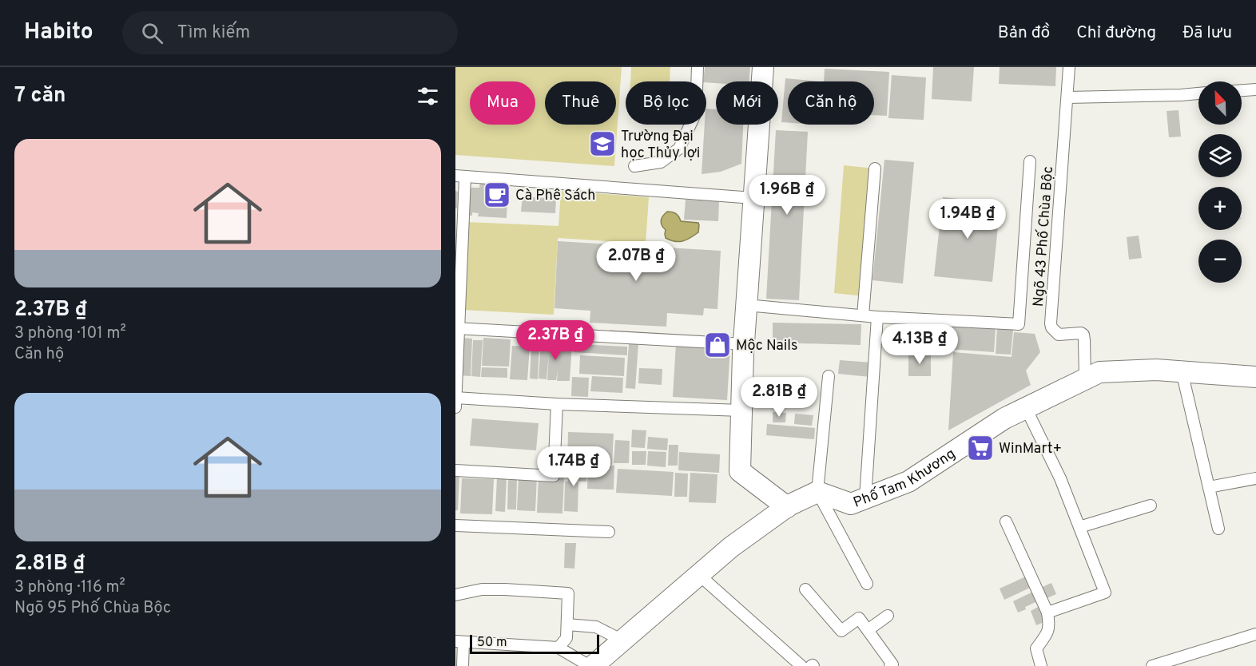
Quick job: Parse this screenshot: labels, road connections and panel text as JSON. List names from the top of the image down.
{
  "streets": {
    "street": ["Phố Tam Khương"],
    "lane": ["Ngõ 43 Phố Chùa Bộc"]
  },
  "crossings": [
    ["Ngõ 43 Phố Chùa Bộc", "Phố Tam Khương"]
  ],
  "places": {
    "school or university": ["Trường Đại học Thủy lợi"],
    "cafe": ["Cà Phê Sách"],
    "shop": ["Mộc Nails"],
    "supermarket": ["WinMart+"]
  },
  "scale_bar": "50 m",
  "north": "top left",
  "page": {
    "header": "Habito",
    "search": "Tìm kiếm",
    "nav": ["Bản đồ", "Chỉ đường", "Đã lưu"],
    "heading": "7 căn",
    "map_buttons": ["+", "−"],
    "chip": [
      "Mua",
      "Thuê",
      "Bộ lọc",
      "Mới",
      "Căn hộ"
    ],
    "list": [
      {
        "name": "2.37B ₫",
        "note": "3 phòng · 101 m² · Căn hộ"
      },
      {
        "name": "2.81B ₫",
        "note": "3 phòng · 116 m² · Ngõ 95 Phố Chùa Bộc"
      }
    ],
    "price": [
      "1.96B ₫",
      "1.94B ₫",
      "2.07B ₫",
      "2.37B ₫",
      "4.13B ₫",
      "2.81B ₫",
      "1.74B ₫"
    ],
    "scale": "50 m"
  }
}
